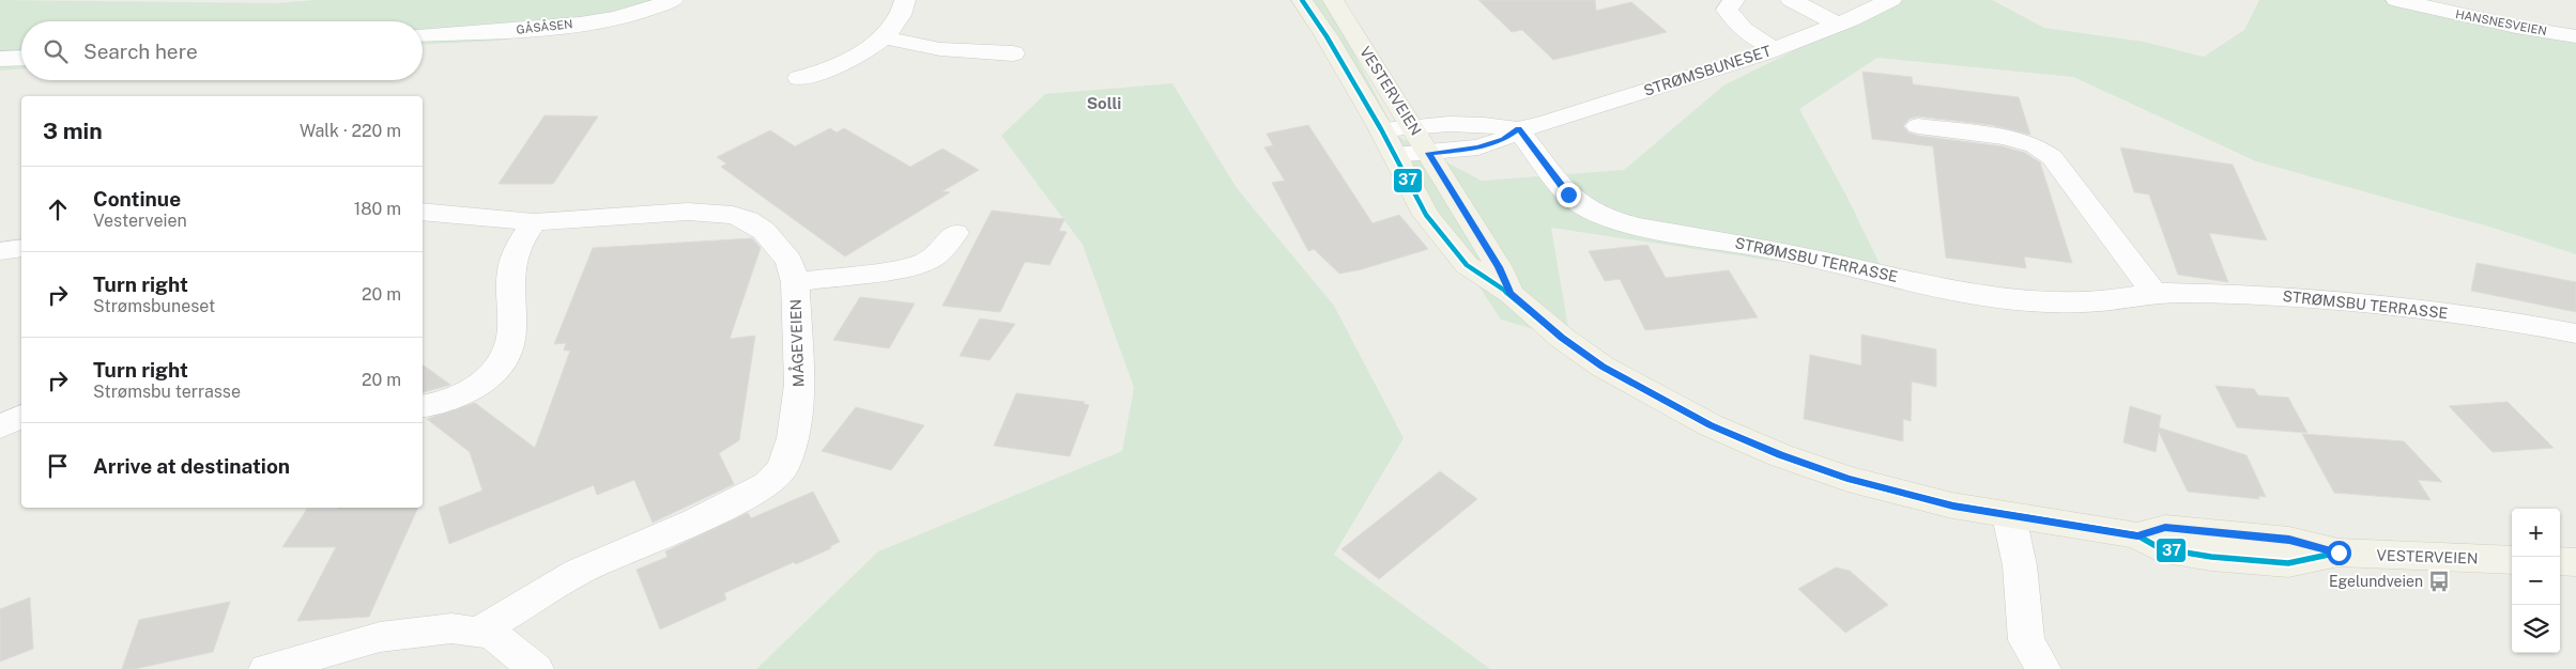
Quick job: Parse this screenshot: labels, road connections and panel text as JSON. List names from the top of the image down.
{
  "streets": {
    "main road": ["VESTERVEIEN"],
    "street": [
      "HANSNESVEIEN",
      "GÅSÅSEN",
      "STRØMSBUNESET",
      "STRØMSBU TERRASSE",
      "MÅGEVEIEN"
    ]
  },
  "crossings": [
    ["STRØMSBUNESET", "VESTERVEIEN"],
    ["STRØMSBUNESET", "STRØMSBU TERRASSE"]
  ],
  "districts": ["Solli"],
  "places": {
    "bus stop": ["Egelundveien"]
  },
  "lines": ["transit line 37"],
  "page": {
    "search": "Search here",
    "heading": ["3 min", "Walk · 220 m"],
    "list": [
      ["Continue", "Vesterveien", "180 m"],
      ["Turn right", "Strømsbuneset", "20 m"],
      ["Turn right", "Strømsbu terrasse", "20 m"],
      "Arrive at destination"
    ],
    "map_buttons": ["+", "−"]
  }
}
